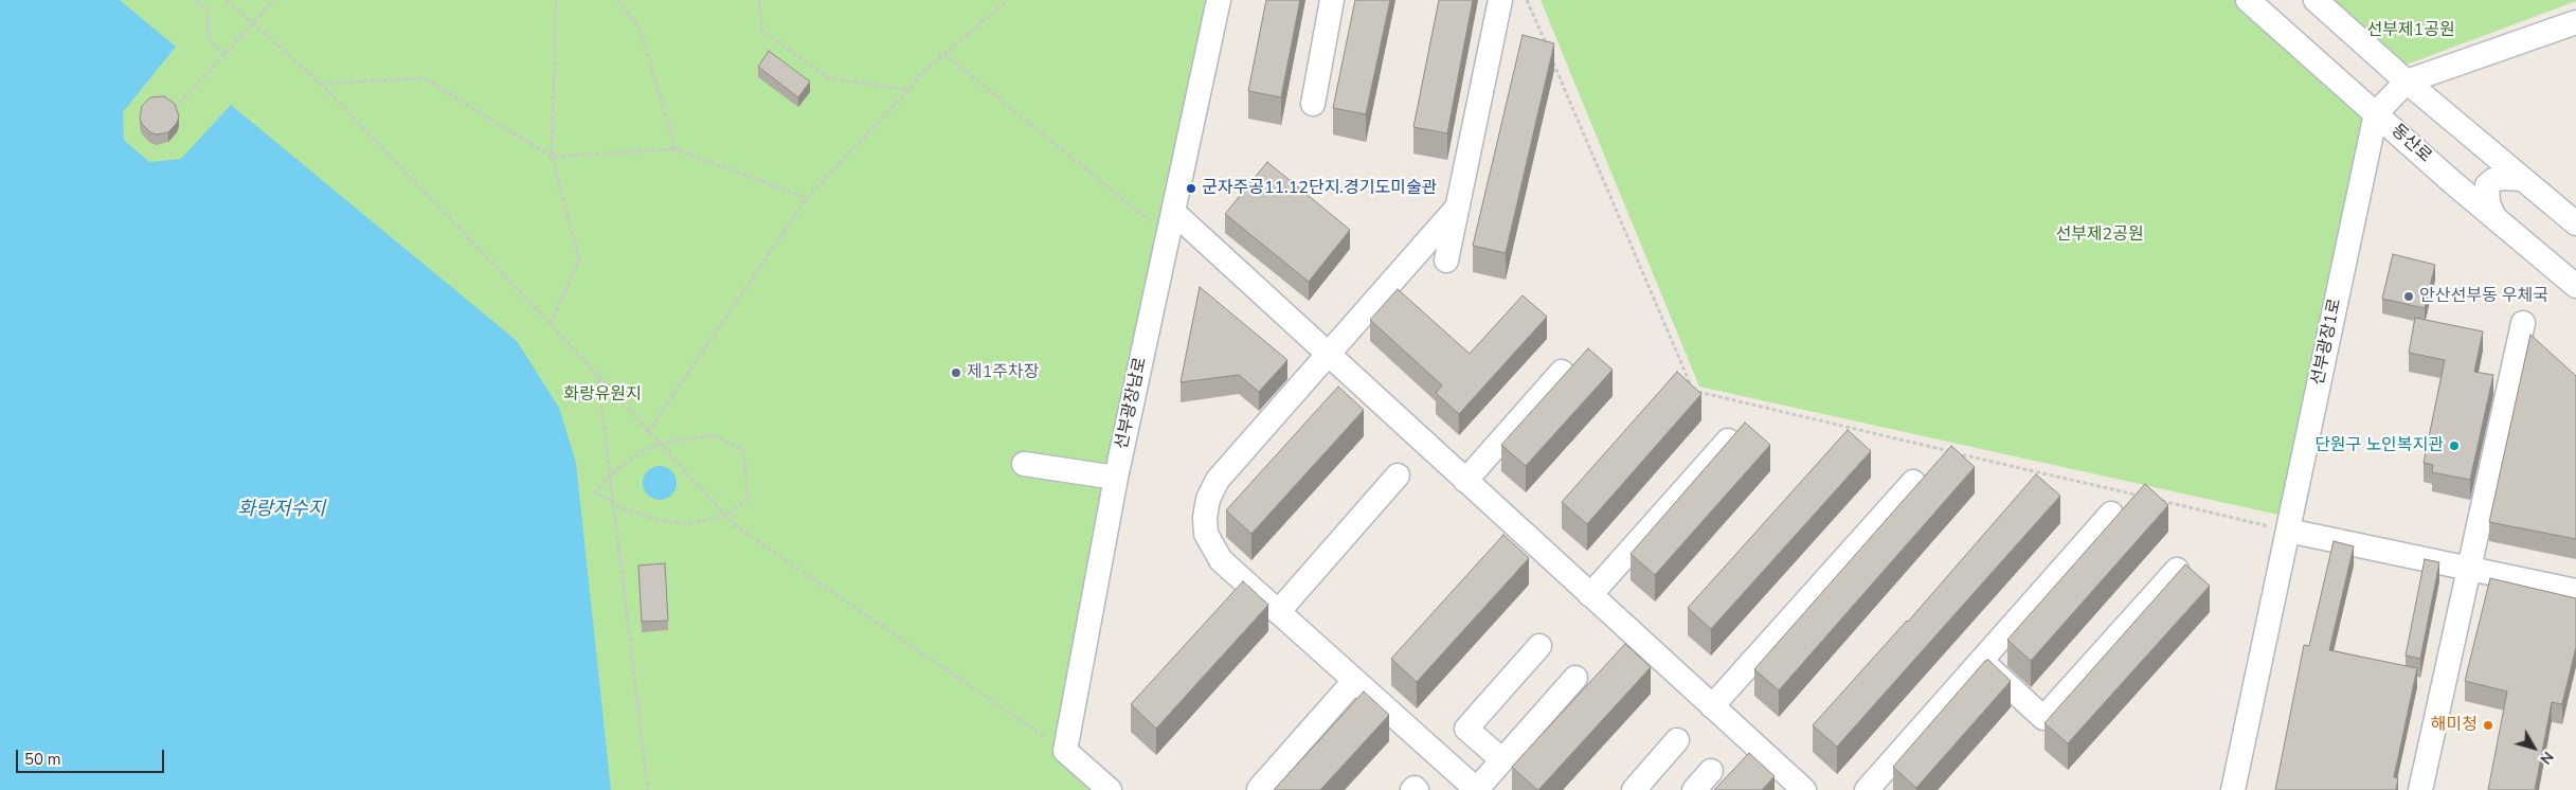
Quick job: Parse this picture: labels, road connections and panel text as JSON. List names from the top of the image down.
{
  "streets": {
    "street": ["동산로", "선부광장1로", "선부광장남로"]
  },
  "crossings": [
    ["동산로", "선부광장1로"]
  ],
  "water": ["화랑저수지"],
  "parks": ["선부제1공원", "선부제2공원", "화랑유원지"],
  "places": [
    "군자주공11.12단지.경기도미술관",
    "안산선부동 우체국",
    "제1주차장",
    "단원구 노인복지관",
    "해미청"
  ],
  "scale_bar": "50 m",
  "north": "bottom right"
}
